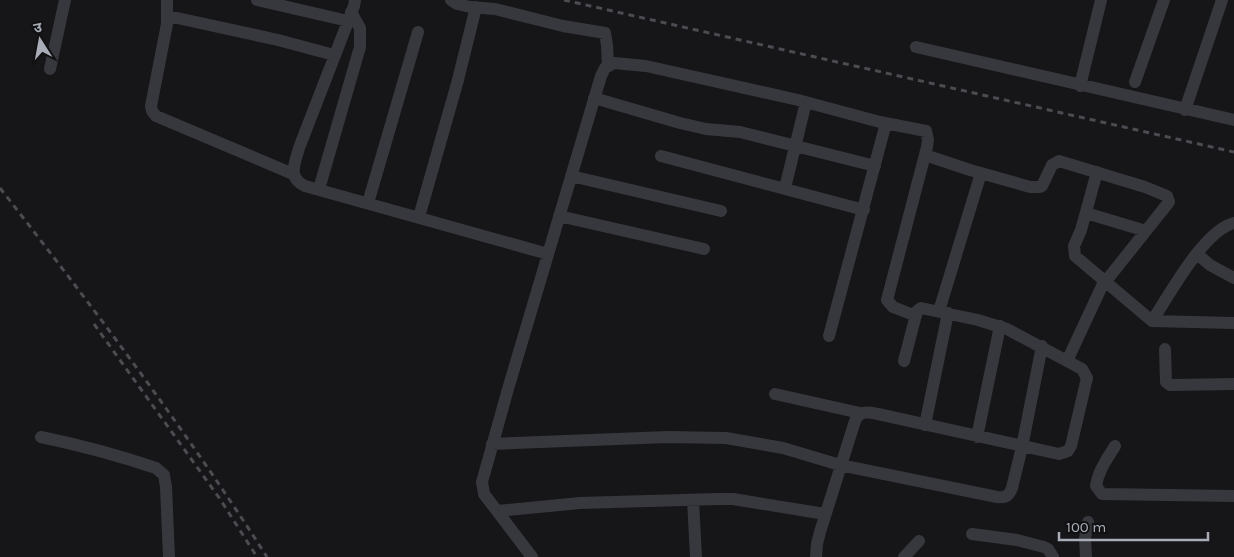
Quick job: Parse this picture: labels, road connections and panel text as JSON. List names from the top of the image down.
{
  "scale_bar": "100 m",
  "north": "top"
}
